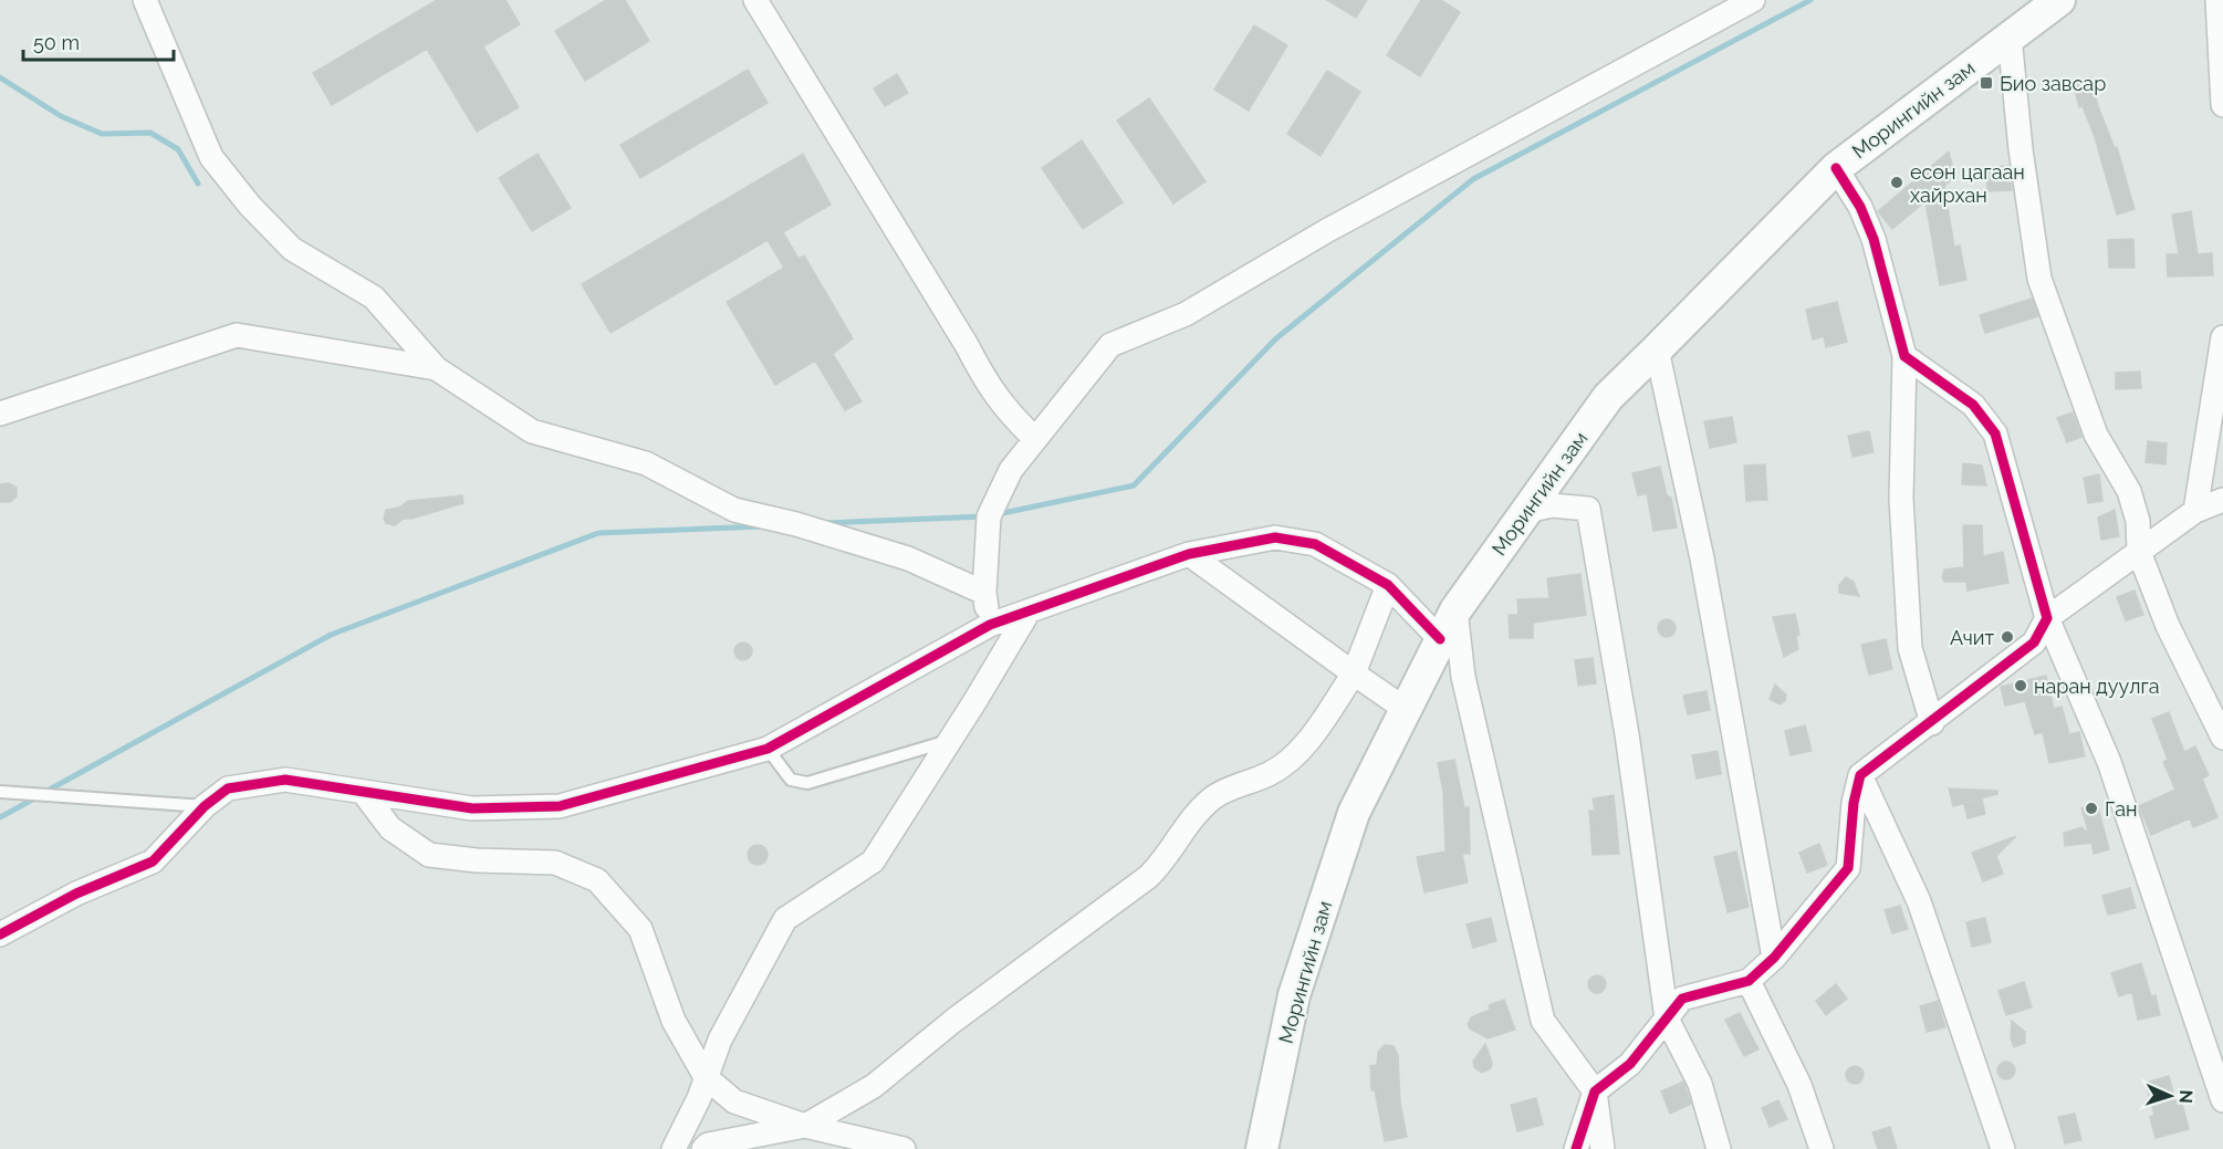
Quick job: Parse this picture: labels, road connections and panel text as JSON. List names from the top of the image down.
{
  "streets": {
    "main road": ["Морингийн зам"]
  },
  "places": {
    "transit": ["Био завсар"],
    "other": [
      "есөн цагаан хайрхан",
      "Ачит",
      "наран дуулга",
      "Ган"
    ]
  },
  "scale_bar": "50 m",
  "north": "right"
}
